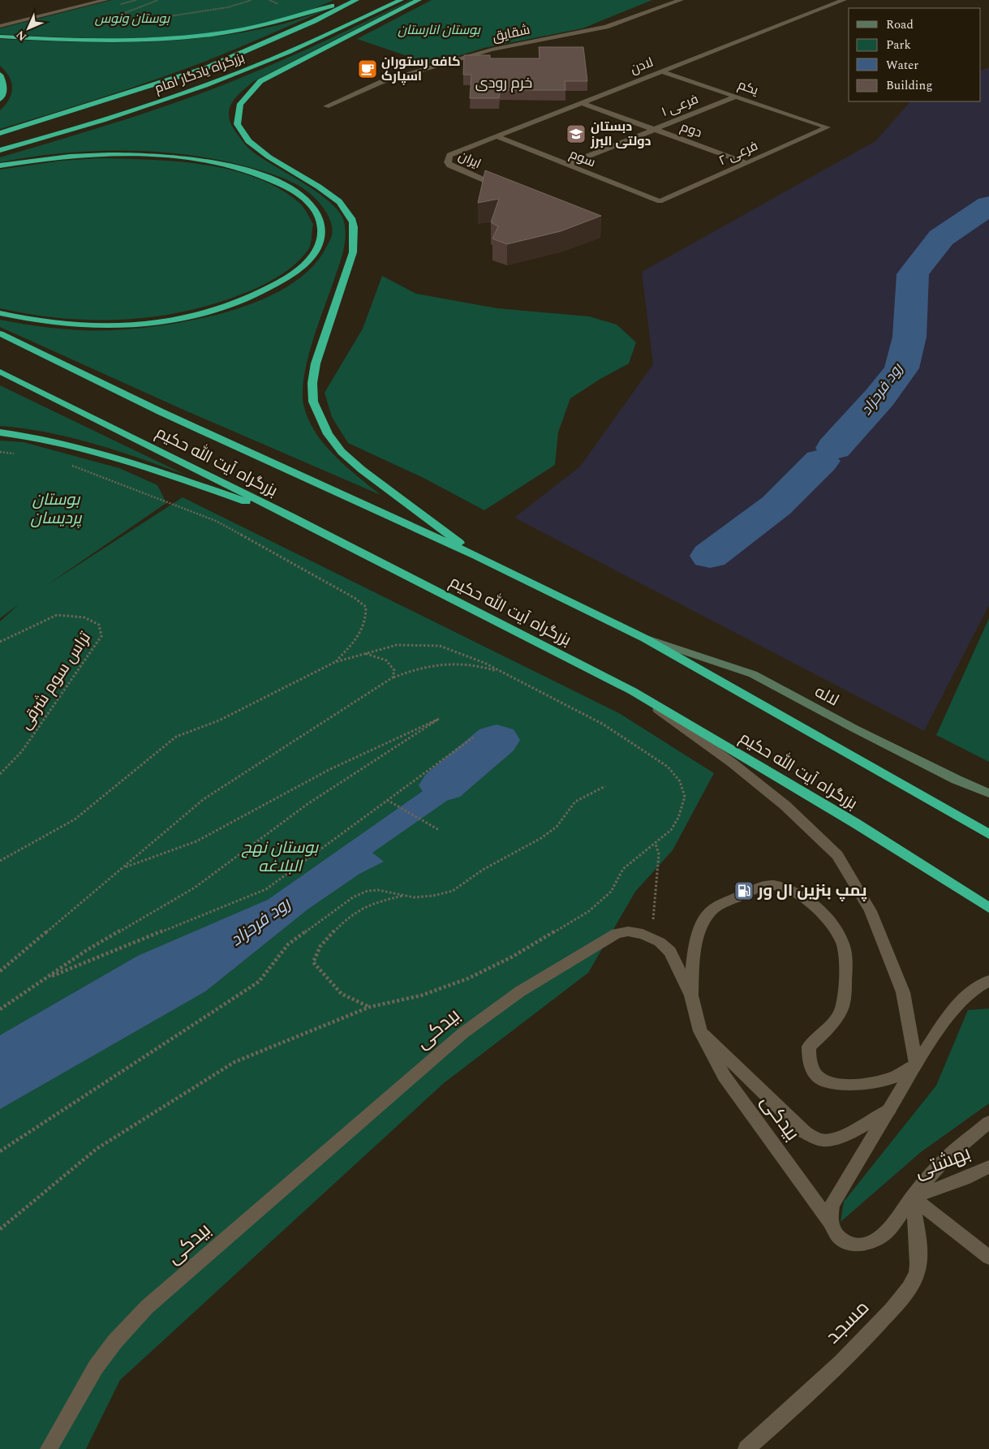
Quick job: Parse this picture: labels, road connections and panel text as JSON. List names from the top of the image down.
{
  "streets": {
    "highway": ["بزرگراه یادگار امام", "بزرگراه آیت الله حکیم"],
    "main road": ["لاله"],
    "street": [
      "شقایق",
      "لادن",
      "یکم",
      "فرعی ۱",
      "دوم",
      "فرعی ۲",
      "سوم",
      "ایران",
      "بیدکی",
      "بهشتی",
      "مسجد"
    ],
    "path": ["تراس سوم شرقی"]
  },
  "crossings": [
    ["لادن", "یکم"],
    ["لادن", "دوم"],
    ["لادن", "سوم"],
    ["لادن", "ایران"],
    ["یکم", "فرعی ۱"],
    ["یکم", "فرعی ۲"],
    ["فرعی ۱", "دوم"],
    ["فرعی ۱", "سوم"],
    ["دوم", "فرعی ۲"],
    ["فرعی ۲", "سوم"],
    ["بزرگراه آیت الله حکیم", "لاله"],
    ["بیدکی", "بهشتی"],
    ["بیدکی", "مسجد"],
    ["بهشتی", "مسجد"]
  ],
  "districts": ["خرم رودی"],
  "water": ["رود فرحزاد"],
  "parks": [
    "بوستان ونوس",
    "بوستان انارستان",
    "بوستان پردیسان",
    "بوستان نهج البلاغه"
  ],
  "places": {
    "cafe": ["کافه رستوران اسپارک"],
    "school or university": ["دبستان دولتی البرز"],
    "fuel station": ["پمپ بنزین ال ور"]
  },
  "legend": [
    "Road",
    "Park",
    "Water",
    "Building"
  ],
  "north": "bottom left"
}
